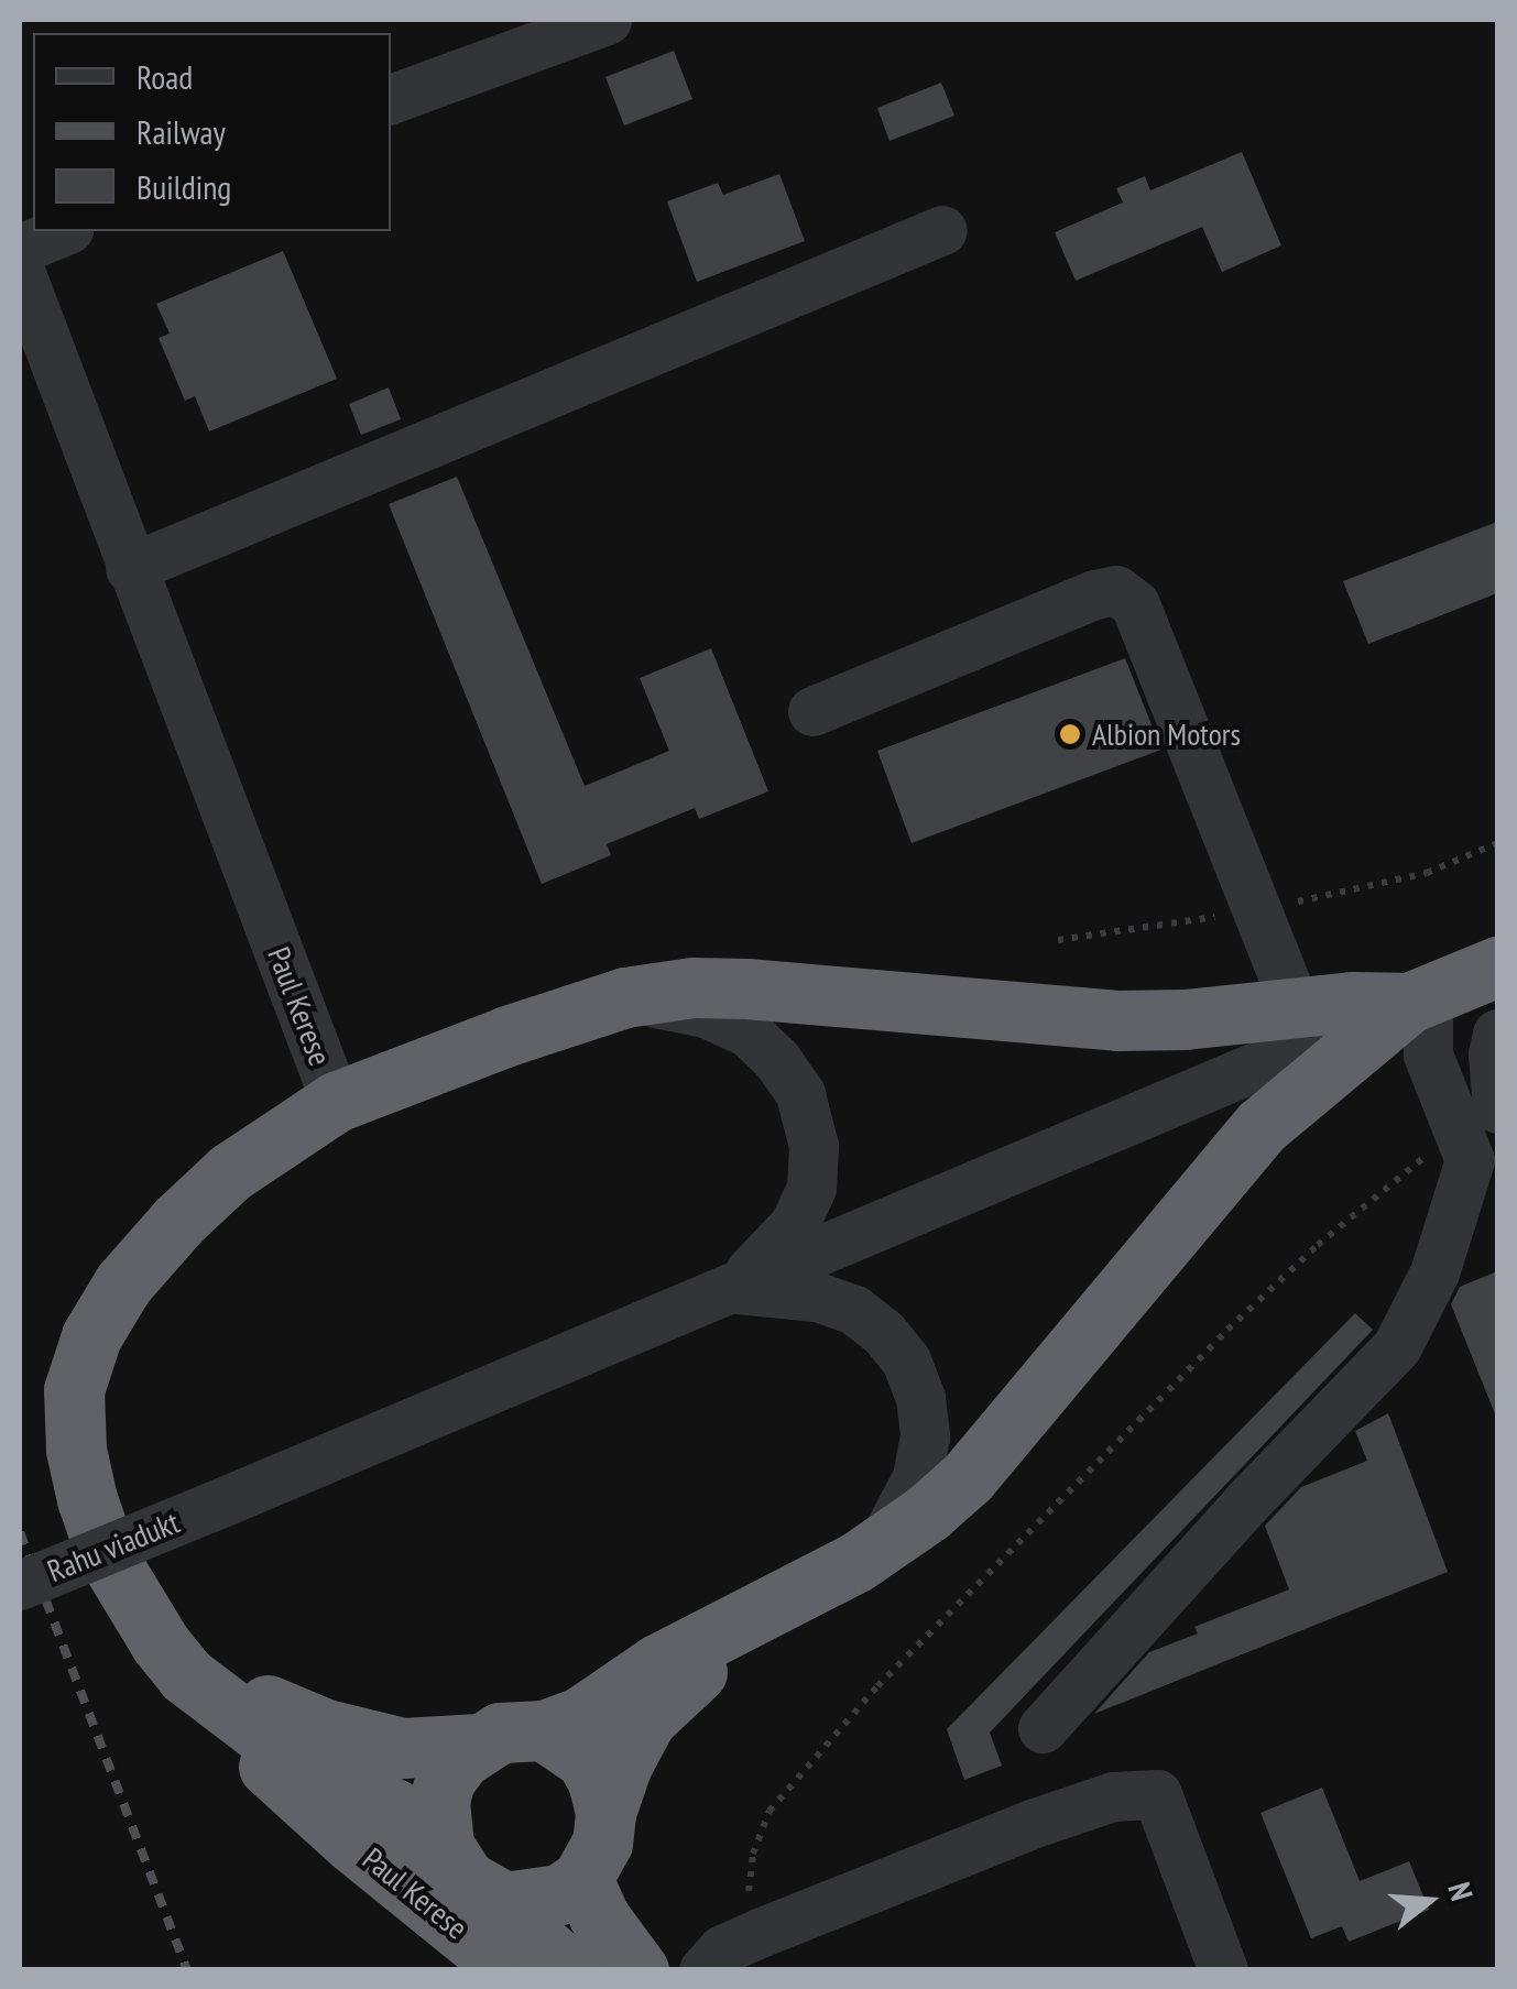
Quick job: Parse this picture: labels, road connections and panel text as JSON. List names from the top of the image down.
{
  "streets": {
    "highway": ["Paul Kerese"],
    "street": ["Rahu viadukt"]
  },
  "places": ["Albion Motors"],
  "legend": ["Road", "Railway", "Building"],
  "north": "right"
}
